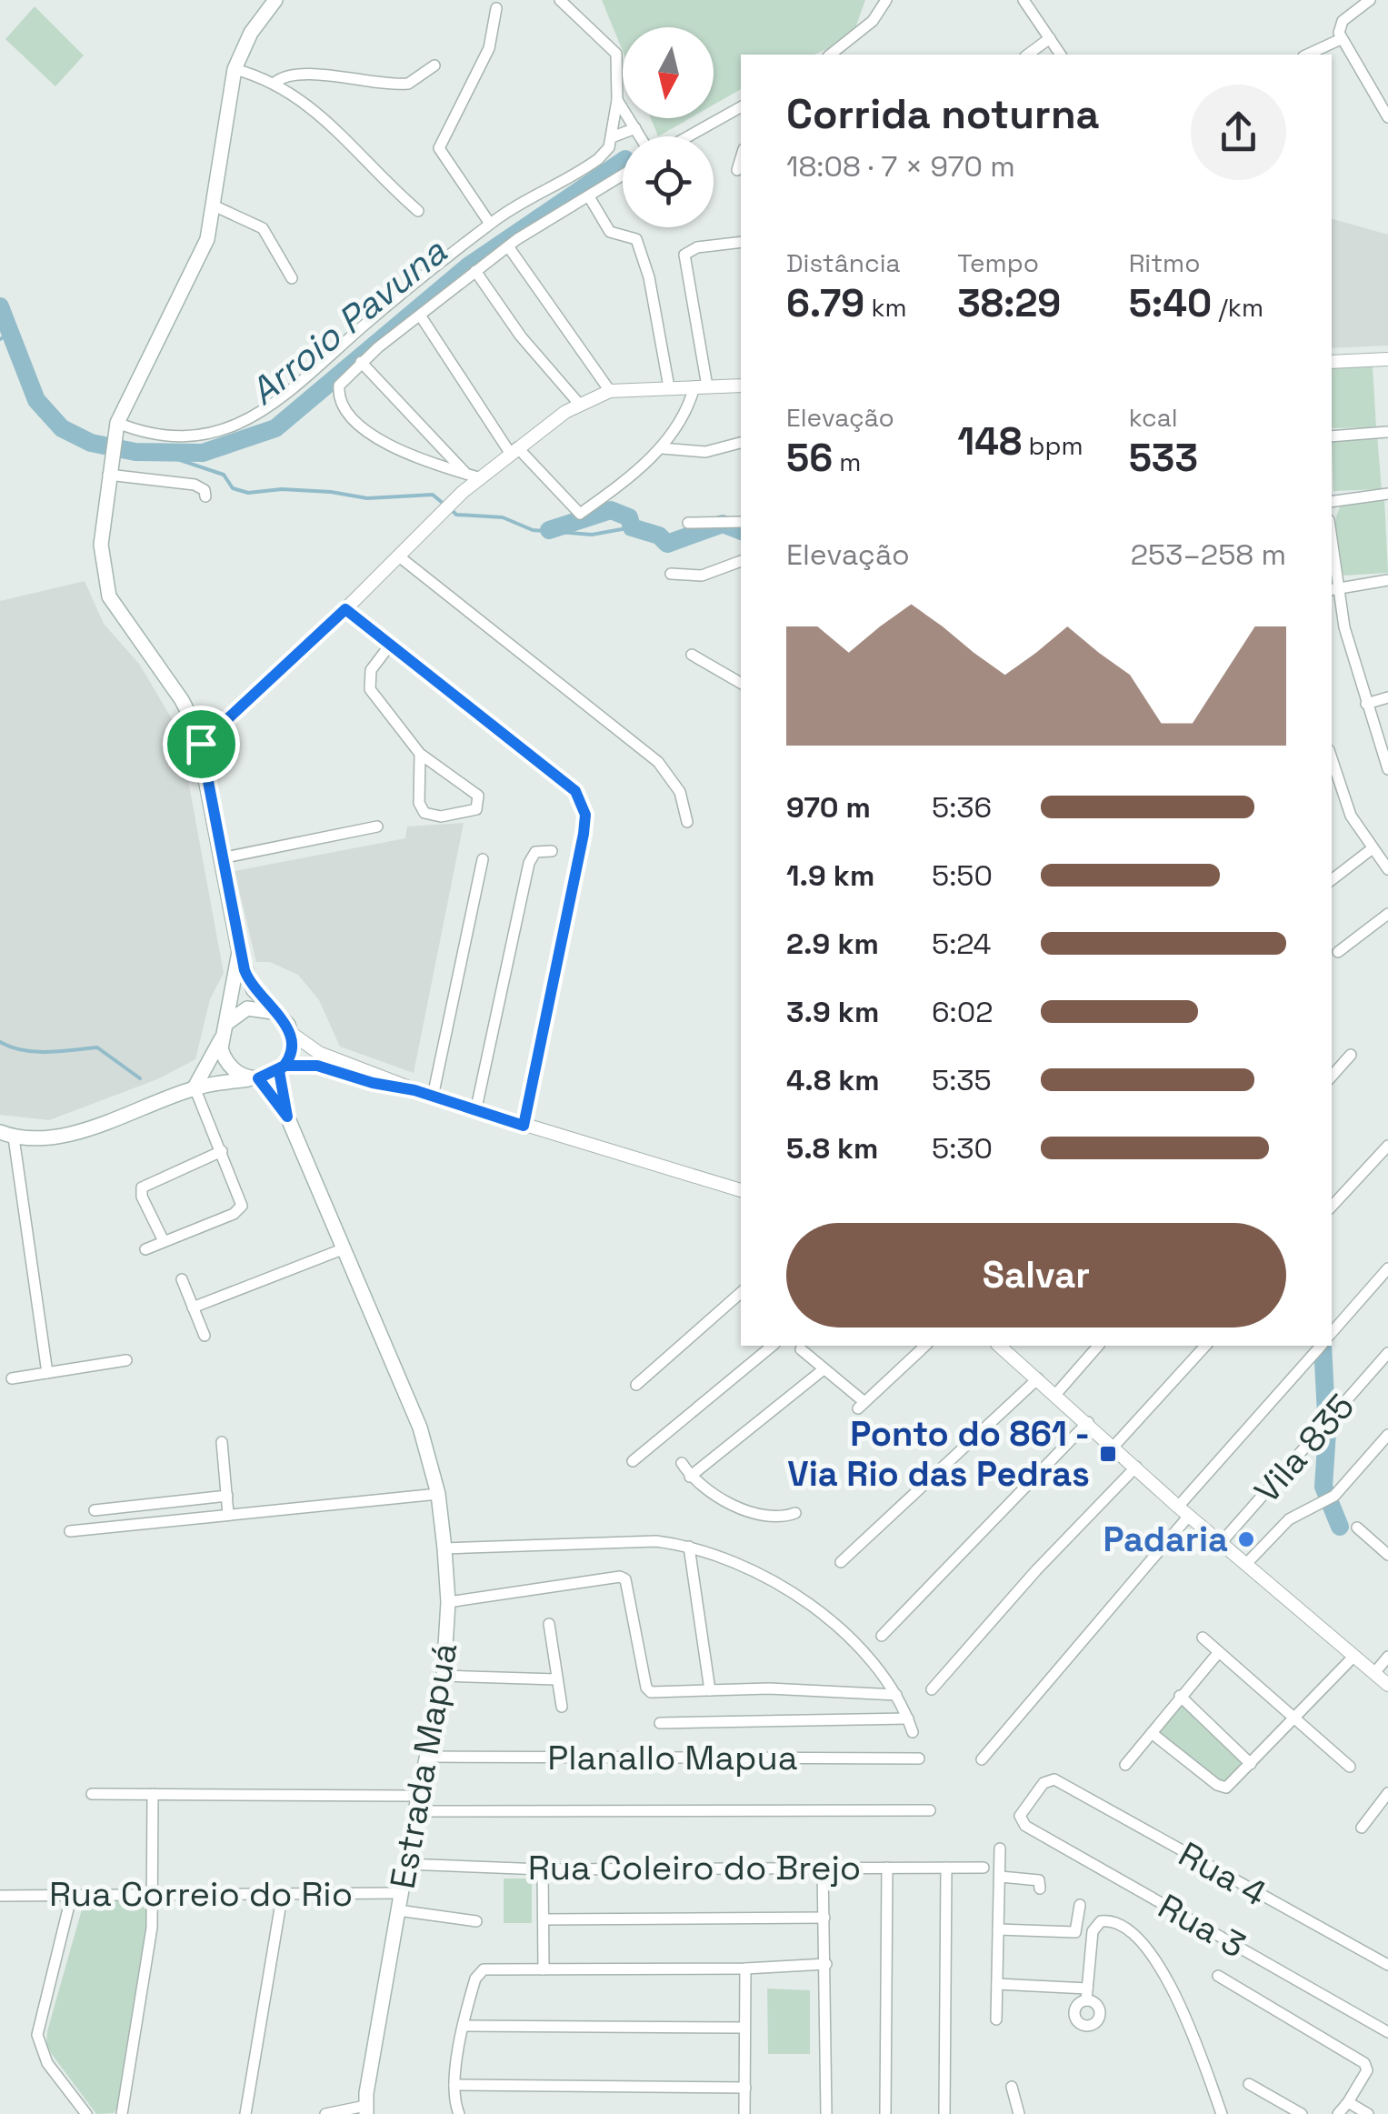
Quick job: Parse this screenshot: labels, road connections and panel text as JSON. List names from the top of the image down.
{
  "streets": {
    "main road": ["Estrada Mapuá"],
    "street": [
      "Vila 835",
      "Planallo Mapua",
      "Rua Coleiro do Brejo",
      "Rua 4",
      "Rua Correio do Rio",
      "Rua 3"
    ]
  },
  "crossings": [
    ["Planallo Mapua", "Estrada Mapuá"],
    ["Estrada Mapuá", "Rua Coleiro do Brejo"],
    ["Estrada Mapuá", "Rua Correio do Rio"],
    ["Rua 4", "Rua 3"]
  ],
  "water": ["Arroio Pavuna"],
  "places": {
    "transit": ["Ponto do 861 - Via Rio das Pedras"],
    "other": ["Padaria"]
  },
  "north": "bottom",
  "page": {
    "heading": ["Corrida noturna", "18:08 · 7 × 970 m"],
    "stats": [
      ["Distância", "6.79 km"],
      ["Tempo", "38:29"],
      ["Ritmo", "5:40 /km"],
      ["Elevação", "56 m"],
      ["148 bpm"],
      ["kcal", "533"]
    ],
    "chart": ["Elevação", "253–258 m"],
    "list": [
      {
        "name": "970 m",
        "note": "5:36"
      },
      {
        "name": "1.9 km",
        "note": "5:50"
      },
      {
        "name": "2.9 km",
        "note": "5:24"
      },
      {
        "name": "3.9 km",
        "note": "6:02"
      },
      {
        "name": "4.8 km",
        "note": "5:35"
      },
      {
        "name": "5.8 km",
        "note": "5:30"
      }
    ],
    "buttons": "Salvar"
  }
}
